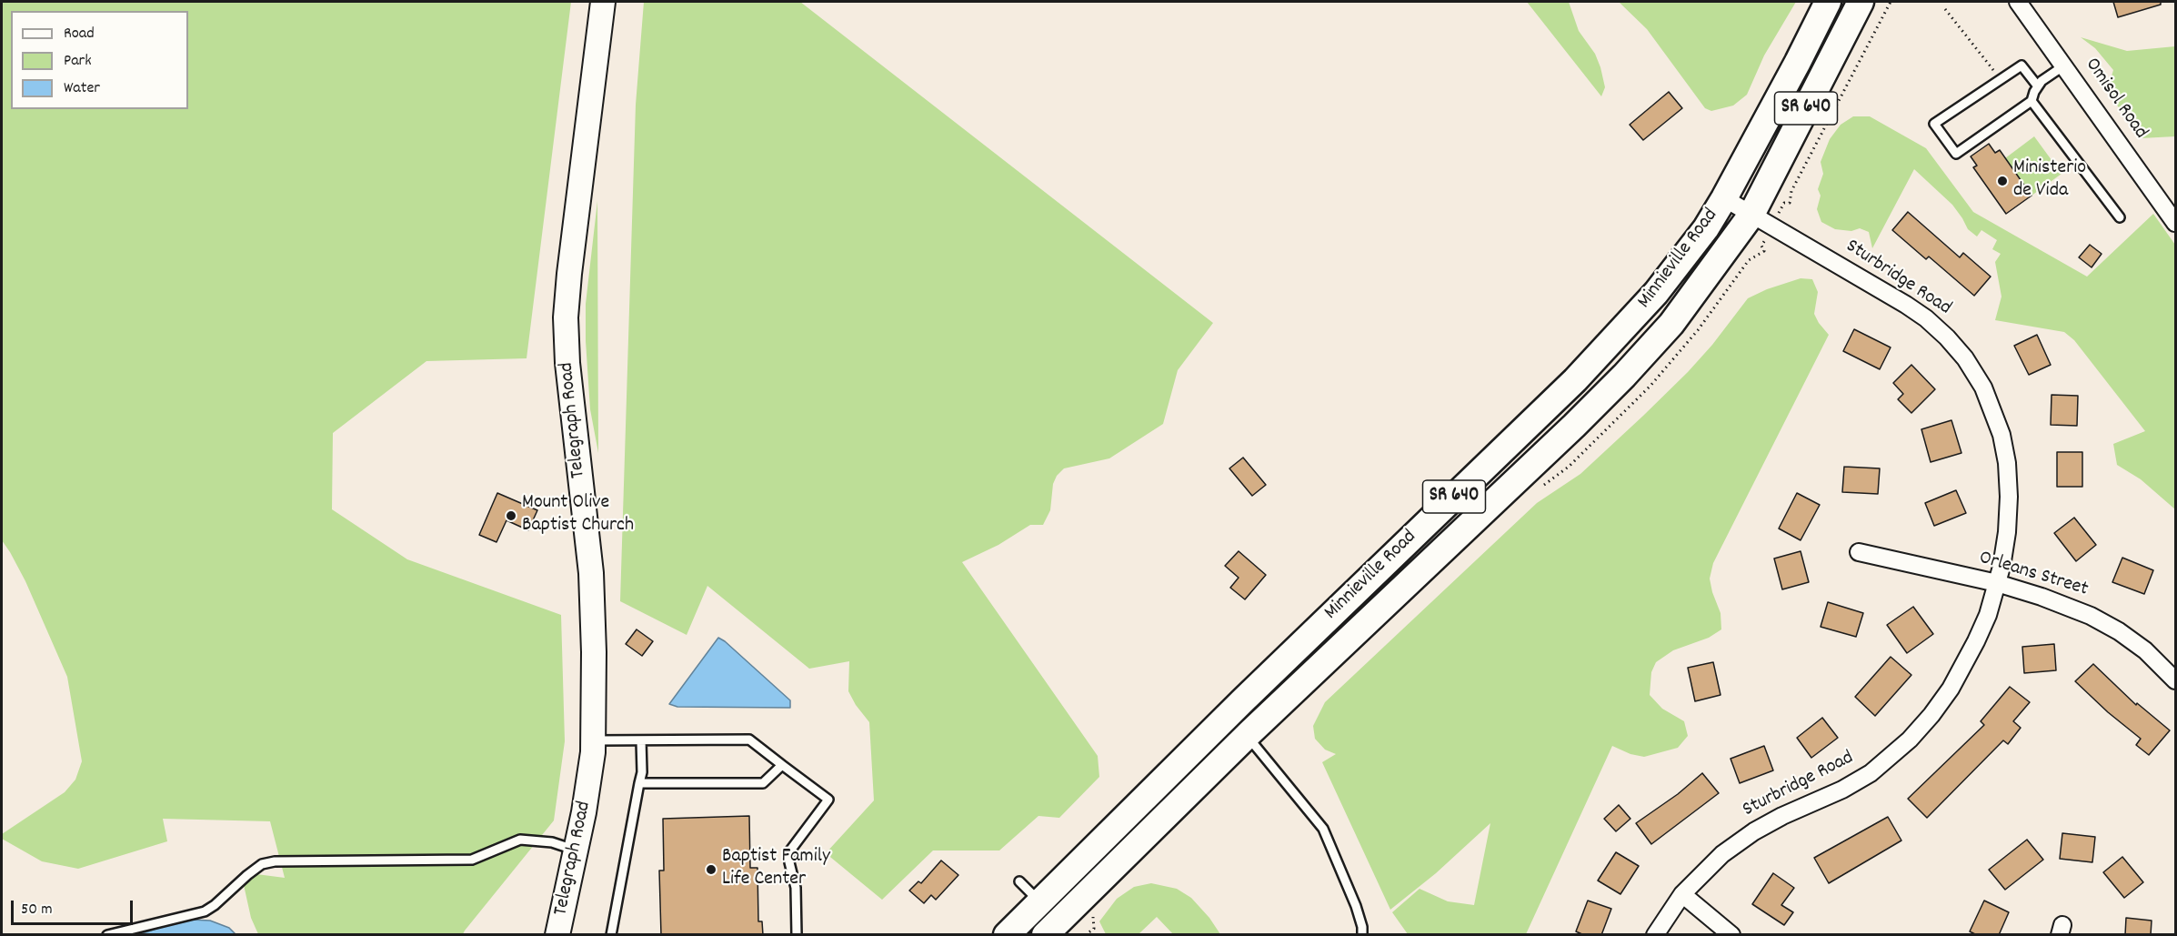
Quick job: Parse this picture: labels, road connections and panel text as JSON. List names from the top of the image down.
{
  "streets": {
    "main road": ["SR 640", "Minnieville Road", "Telegraph Road"],
    "street": ["Omisol Road", "Sturbridge Road", "Orleans Street"]
  },
  "crossings": [
    ["Minnieville Road", "Sturbridge Road"],
    ["Sturbridge Road", "Orleans Street"]
  ],
  "places": ["Ministerio de Vida", "Mount Olive Baptist Church", "Baptist Family Life Center"],
  "legend": ["Road", "Park", "Water"],
  "scale_bar": "50 m"
}
